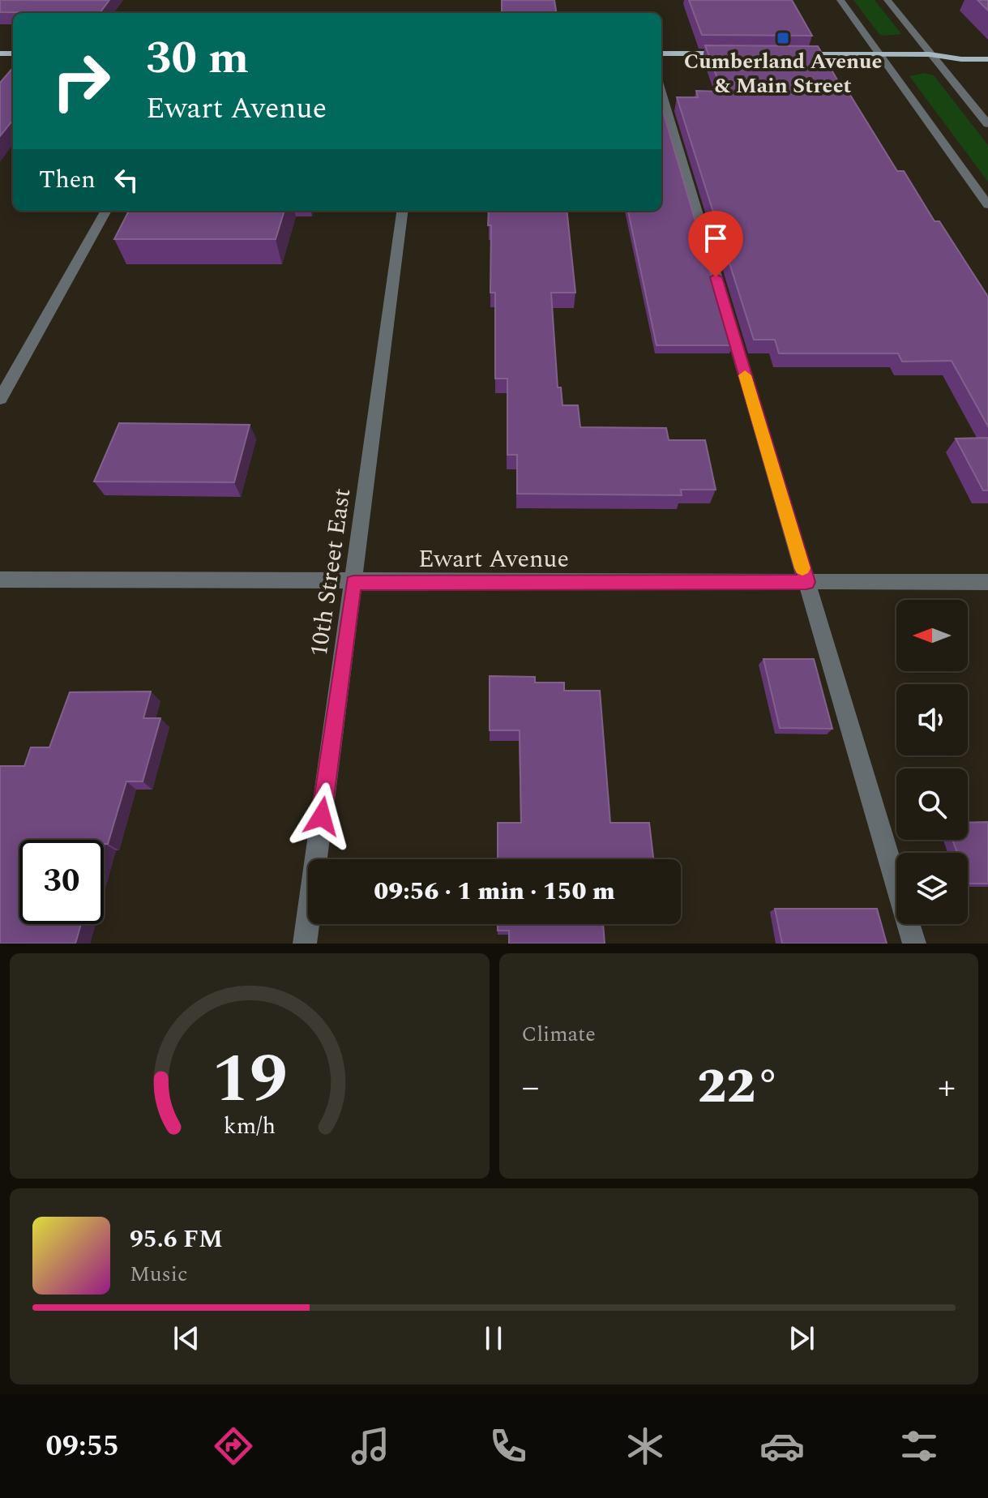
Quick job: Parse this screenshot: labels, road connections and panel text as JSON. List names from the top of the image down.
{
  "streets": {
    "street": ["Ewart Avenue", "10th Street East"]
  },
  "crossings": [
    ["Ewart Avenue", "10th Street East"]
  ],
  "places": {
    "transit": ["Cumberland Avenue & Main Street"]
  },
  "north": "left",
  "page": {
    "turn": ["30 m", "Ewart Avenue"],
    "then": "Then",
    "limit": "30",
    "trip": "09:56 · 1 min · 150 m",
    "tile": "Climate",
    "heat": ["−", "22°", "+"],
    "song": ["95.6 FM", "Music"],
    "tabs": "09:55",
    "gauge": ["19", "km/h"]
  }
}
